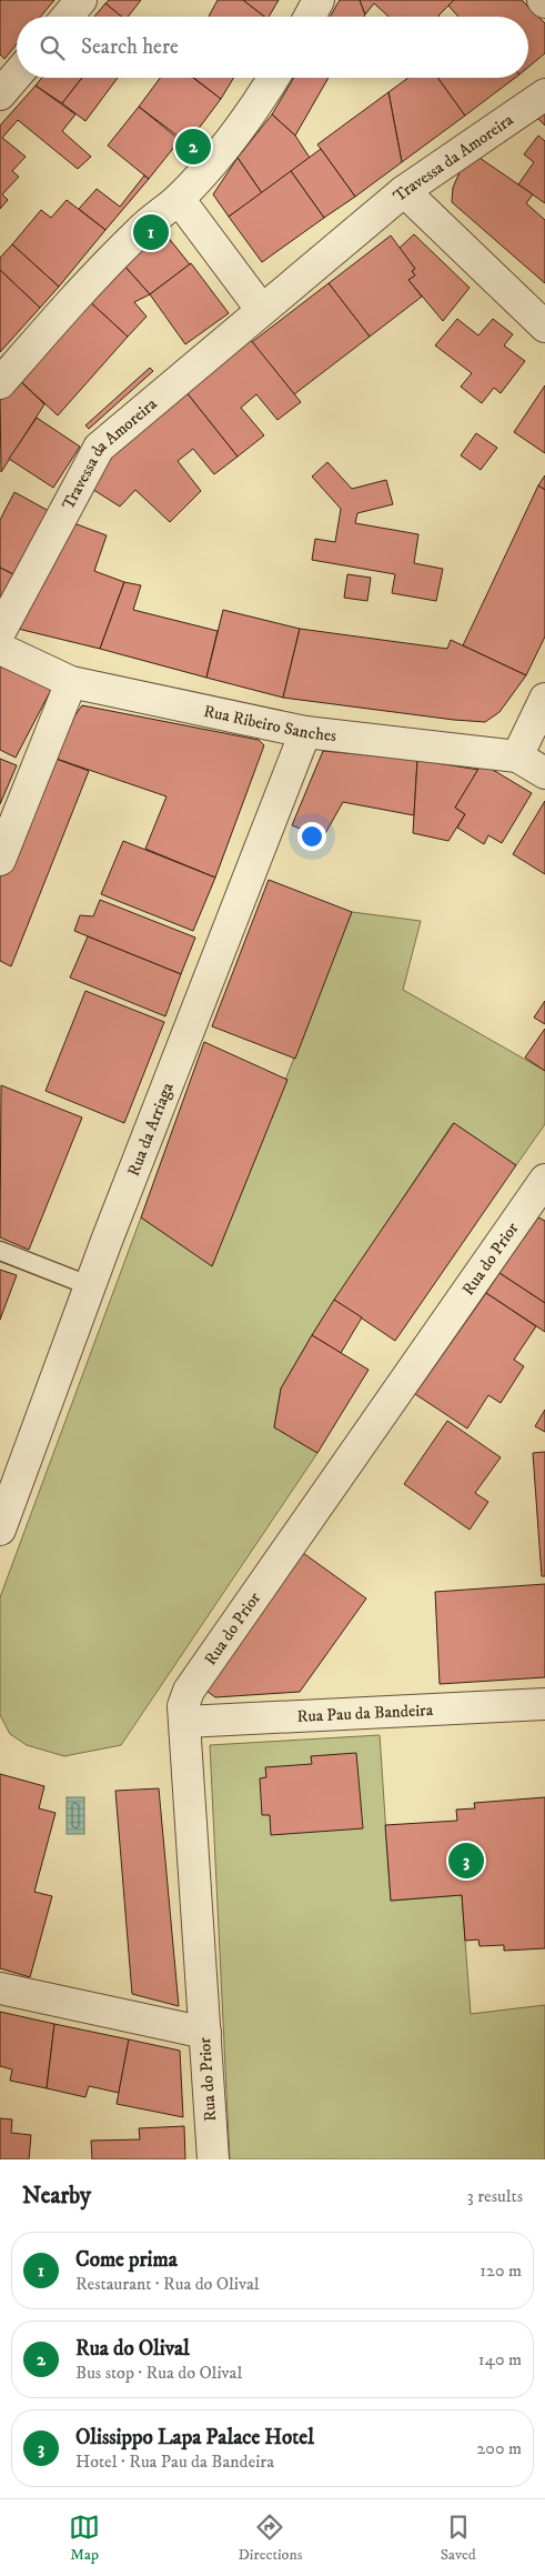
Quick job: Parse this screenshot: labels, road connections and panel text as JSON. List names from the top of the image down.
{
  "streets": {
    "street": [
      "Travessa da Amoreira",
      "Rua Ribeiro Sanches",
      "Rua da Arriaga",
      "Rua do Prior",
      "Rua Pau da Bandeira"
    ]
  },
  "crossings": [
    ["Rua Ribeiro Sanches", "Rua da Arriaga"],
    ["Rua do Prior", "Rua Pau da Bandeira"]
  ],
  "page": {
    "search": "Search here",
    "pins": ["2", "1", "3"],
    "heading": ["Nearby", "3 results"],
    "list": [
      {
        "mark": "1",
        "name": "Come prima",
        "note": "Restaurant · Rua do Olival",
        "value": "120 m"
      },
      {
        "mark": "2",
        "name": "Rua do Olival",
        "note": "Bus stop · Rua do Olival",
        "value": "140 m"
      },
      {
        "mark": "3",
        "name": "Olissippo Lapa Palace Hotel",
        "note": "Hotel · Rua Pau da Bandeira",
        "value": "200 m"
      }
    ],
    "nav": ["Map", "Directions", "Saved"]
  }
}
